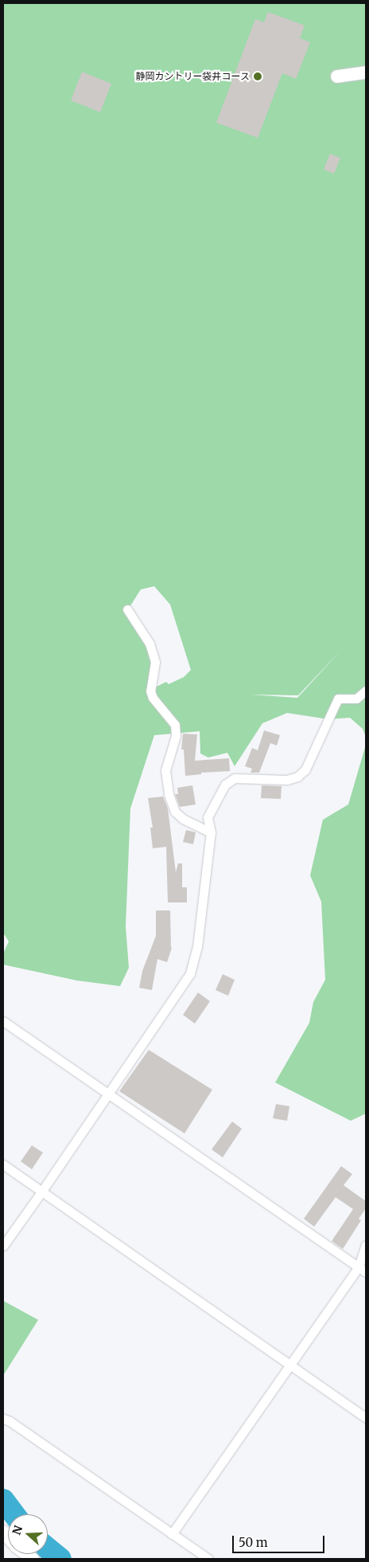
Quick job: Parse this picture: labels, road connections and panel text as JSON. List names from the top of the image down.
{
  "places": ["静岡カントリー袋井コース"],
  "scale_bar": "50 m",
  "north": "left"
}
